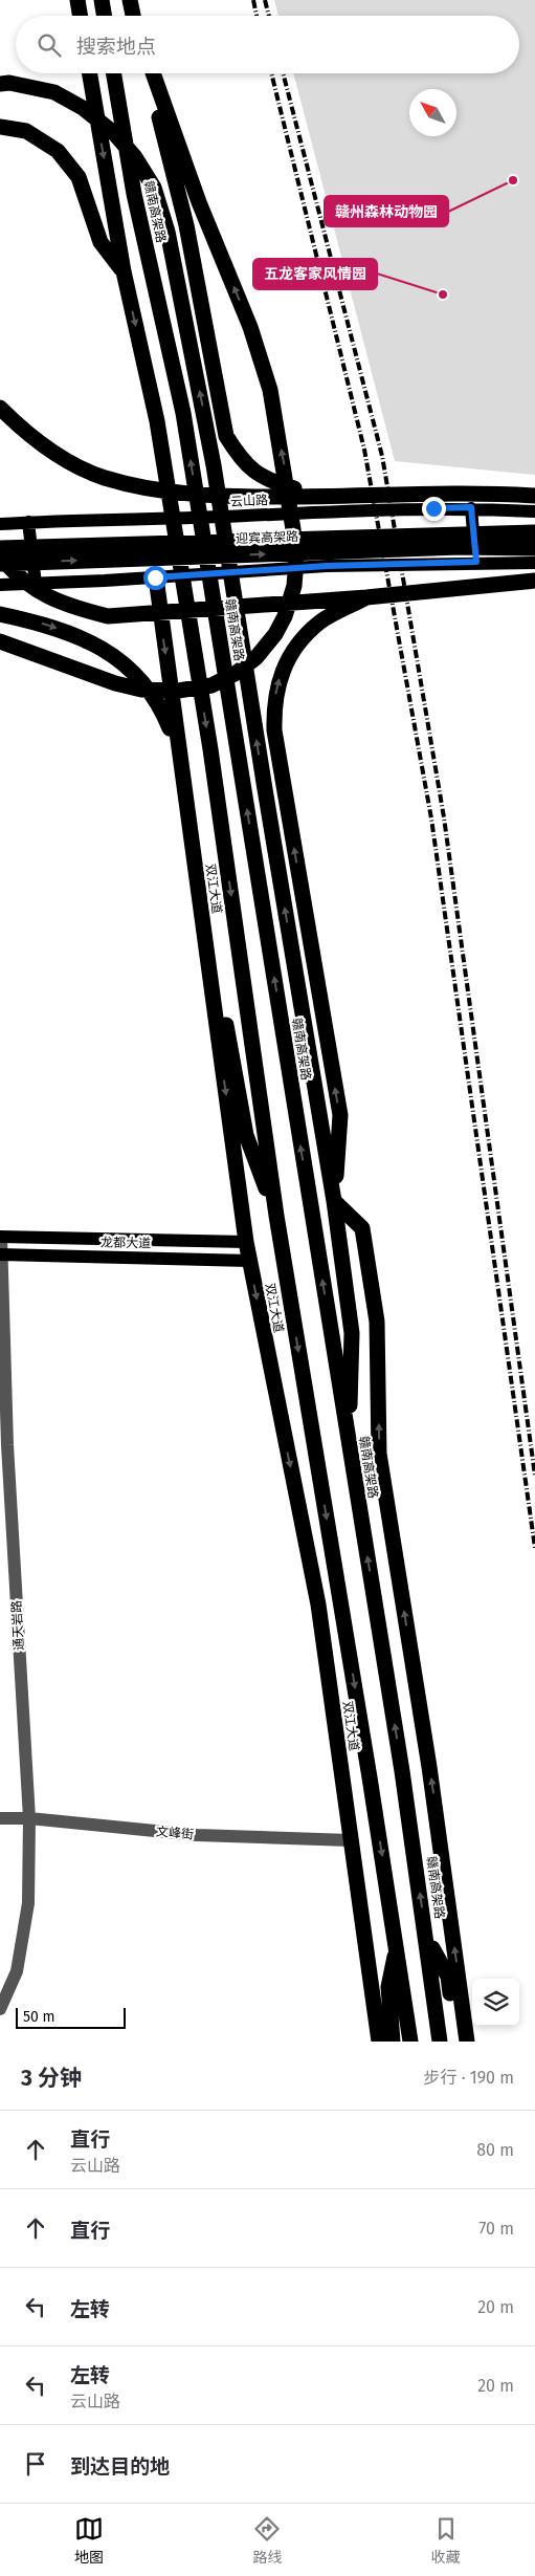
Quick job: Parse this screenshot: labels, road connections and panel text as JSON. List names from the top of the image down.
{
  "streets": {
    "highway": ["赣南高架路", "迎宾高架路", "双江大道"],
    "main road": ["云山路", "龙都大道"],
    "street": ["通天岩路", "文峰街"]
  },
  "crossings": [
    ["双江大道", "龙都大道"],
    ["双江大道", "文峰街"],
    ["龙都大道", "通天岩路"],
    ["通天岩路", "文峰街"]
  ],
  "places": ["赣州森林动物园", "五龙客家风情园"],
  "scale_bar": "50 m",
  "north": "top left",
  "page": {
    "search": "搜索地点",
    "scale": "50 m",
    "heading": ["3 分钟", "步行 · 190 m"],
    "list": [
      ["直行", "云山路", "80 m"],
      ["直行", "70 m"],
      ["左转", "20 m"],
      ["左转", "云山路", "20 m"],
      "到达目的地"
    ],
    "nav": ["地图", "路线", "收藏"]
  }
}
